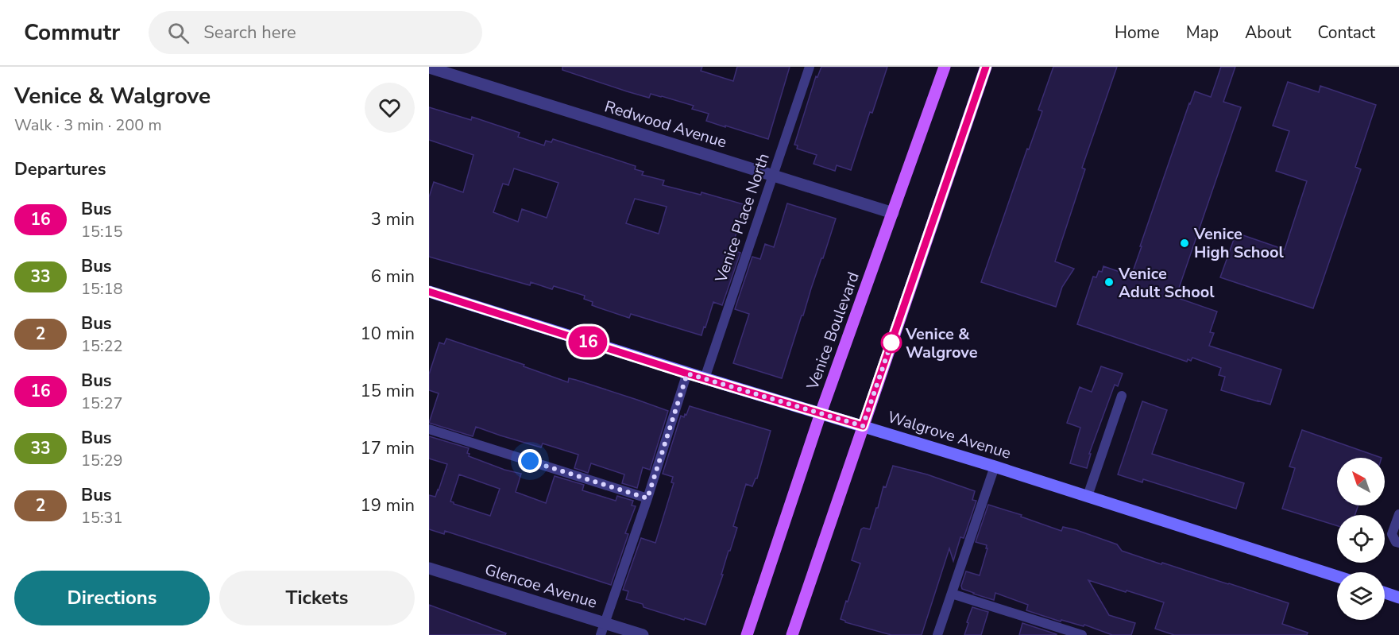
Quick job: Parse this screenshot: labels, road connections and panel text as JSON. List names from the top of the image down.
{
  "streets": {
    "main road": ["Venice Boulevard"],
    "street": ["Redwood Avenue", "Walgrove Avenue", "Glencoe Avenue"],
    "lane": ["Venice Place North"]
  },
  "crossings": [
    ["Redwood Avenue", "Venice Place North"],
    ["Redwood Avenue", "Venice Boulevard"],
    ["Venice Place North", "Walgrove Avenue"],
    ["Venice Boulevard", "Walgrove Avenue"]
  ],
  "places": ["Venice High School", "Venice Adult School", "Venice & Walgrove"],
  "lines": ["bus line 16"],
  "north": "top left",
  "page": {
    "header": "Commutr",
    "search": "Search here",
    "nav": [
      "Home",
      "Map",
      "About",
      "Contact"
    ],
    "heading": [
      ["Venice & Walgrove", "Walk · 3 min · 200 m"],
      "Departures"
    ],
    "on_map": "16",
    "list": [
      {
        "mark": "16",
        "name": "Bus",
        "note": "15:15",
        "value": "3 min"
      },
      {
        "mark": "33",
        "name": "Bus",
        "note": "15:18",
        "value": "6 min"
      },
      {
        "mark": "2",
        "name": "Bus",
        "note": "15:22",
        "value": "10 min"
      },
      {
        "mark": "16",
        "name": "Bus",
        "note": "15:27",
        "value": "15 min"
      },
      {
        "mark": "33",
        "name": "Bus",
        "note": "15:29",
        "value": "17 min"
      },
      {
        "mark": "2",
        "name": "Bus",
        "note": "15:31",
        "value": "19 min"
      }
    ],
    "buttons": ["Directions", "Tickets"]
  }
}
